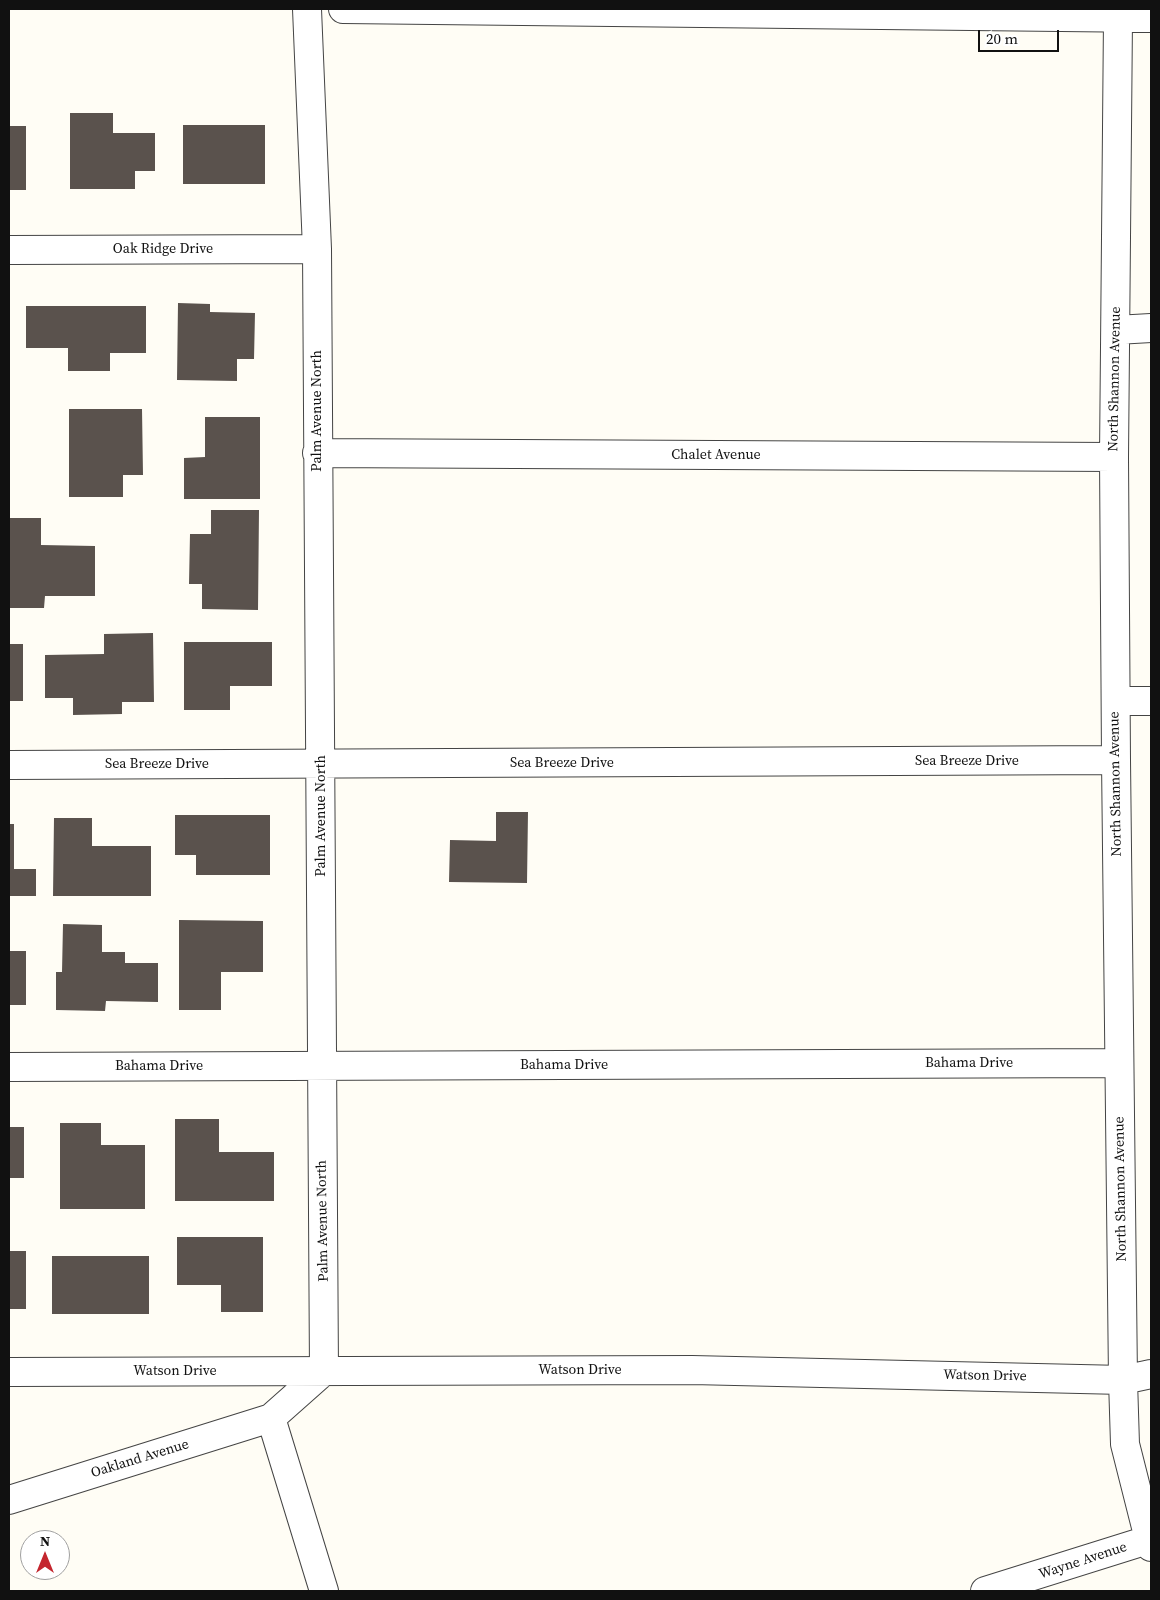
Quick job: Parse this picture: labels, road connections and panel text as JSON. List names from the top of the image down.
{
  "streets": {
    "street": [
      "Oak Ridge Drive",
      "North Shannon Avenue",
      "Palm Avenue North",
      "Chalet Avenue",
      "Sea Breeze Drive",
      "Bahama Drive",
      "Watson Drive",
      "Oakland Avenue",
      "Wayne Avenue"
    ]
  },
  "crossings": [
    ["Oak Ridge Drive", "Palm Avenue North"],
    ["North Shannon Avenue", "Chalet Avenue"],
    ["North Shannon Avenue", "Sea Breeze Drive"],
    ["North Shannon Avenue", "Bahama Drive"],
    ["North Shannon Avenue", "Watson Drive"],
    ["North Shannon Avenue", "Wayne Avenue"],
    ["Palm Avenue North", "Chalet Avenue"],
    ["Palm Avenue North", "Sea Breeze Drive"],
    ["Palm Avenue North", "Bahama Drive"],
    ["Palm Avenue North", "Watson Drive"]
  ],
  "scale_bar": "20 m",
  "north": "top"
}
